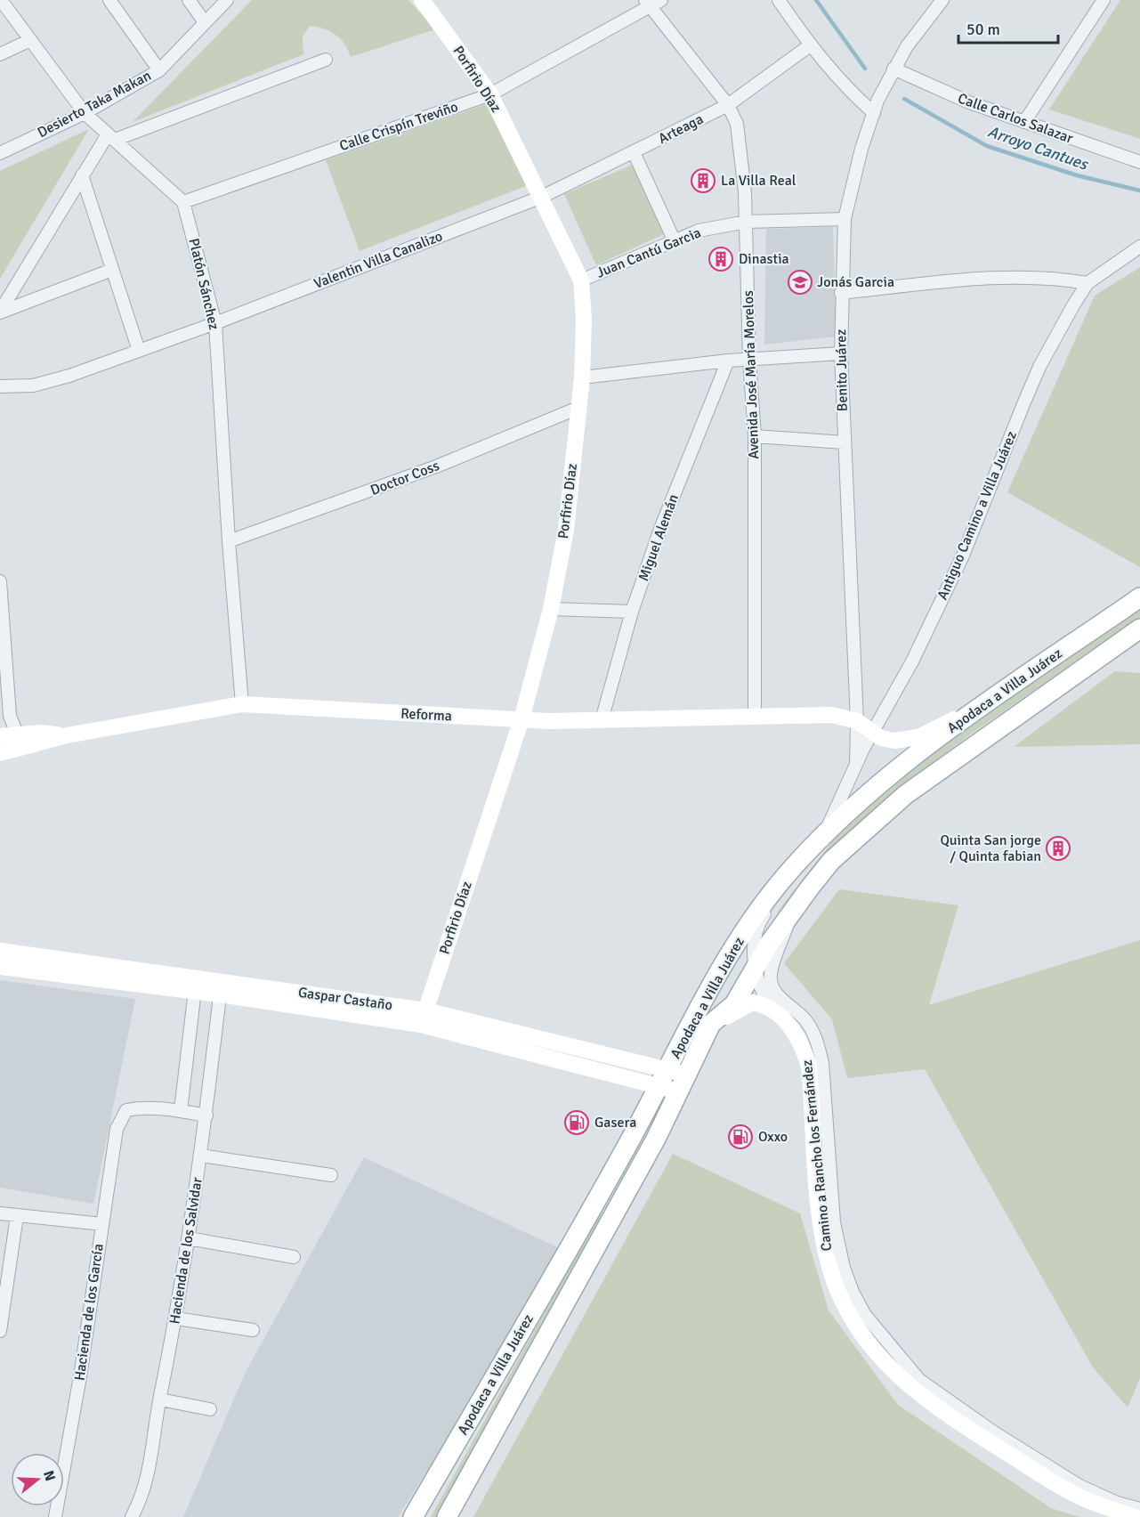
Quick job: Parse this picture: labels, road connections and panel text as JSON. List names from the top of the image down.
{
  "streets": {
    "main road": ["Apodaca a Villa Juárez"],
    "street": [
      "Porfirio Díaz",
      "Desierto Taka Makan",
      "Calle Carlos Salazar",
      "Calle Crispín Treviño",
      "Arteaga",
      "Juan Cantú Garcia",
      "Valentin Villa Canalizo",
      "Platón Sánchez",
      "Benito Juárez",
      "Avenida José María Morelos",
      "Doctor Coss",
      "Antiguo Camino a Villa Juárez",
      "Miguel Alemán",
      "Reforma",
      "Gaspar Castaño",
      "Camino a Rancho los Fernández",
      "Hacienda de los Salvidar",
      "Hacienda de los García"
    ]
  },
  "crossings": [
    ["Porfirio Díaz", "Calle Crispín Treviño"],
    ["Porfirio Díaz", "Arteaga"],
    ["Porfirio Díaz", "Juan Cantú Garcia"],
    ["Porfirio Díaz", "Valentin Villa Canalizo"],
    ["Porfirio Díaz", "Doctor Coss"],
    ["Porfirio Díaz", "Reforma"],
    ["Porfirio Díaz", "Gaspar Castaño"],
    ["Calle Carlos Salazar", "Benito Juárez"],
    ["Calle Crispín Treviño", "Platón Sánchez"],
    ["Calle Crispín Treviño", "Avenida José María Morelos"],
    ["Arteaga", "Valentin Villa Canalizo"],
    ["Arteaga", "Avenida José María Morelos"],
    ["Juan Cantú Garcia", "Benito Juárez"],
    ["Juan Cantú Garcia", "Avenida José María Morelos"],
    ["Valentin Villa Canalizo", "Platón Sánchez"],
    ["Platón Sánchez", "Doctor Coss"],
    ["Platón Sánchez", "Reforma"],
    ["Benito Juárez", "Antiguo Camino a Villa Juárez"],
    ["Benito Juárez", "Reforma"],
    ["Avenida José María Morelos", "Reforma"],
    ["Antiguo Camino a Villa Juárez", "Apodaca a Villa Juárez"],
    ["Miguel Alemán", "Reforma"],
    ["Apodaca a Villa Juárez", "Gaspar Castaño"],
    ["Gaspar Castaño", "Hacienda de los Salvidar"]
  ],
  "water": ["Arroyo Cantues"],
  "places": {
    "building": ["La Villa Real", "Dinastia", "Quinta San jorge / Quinta fabian"],
    "school or university": ["Jonás Garcia"],
    "fuel station": ["Gasera", "Oxxo"]
  },
  "scale_bar": "50 m",
  "north": "right"
}
